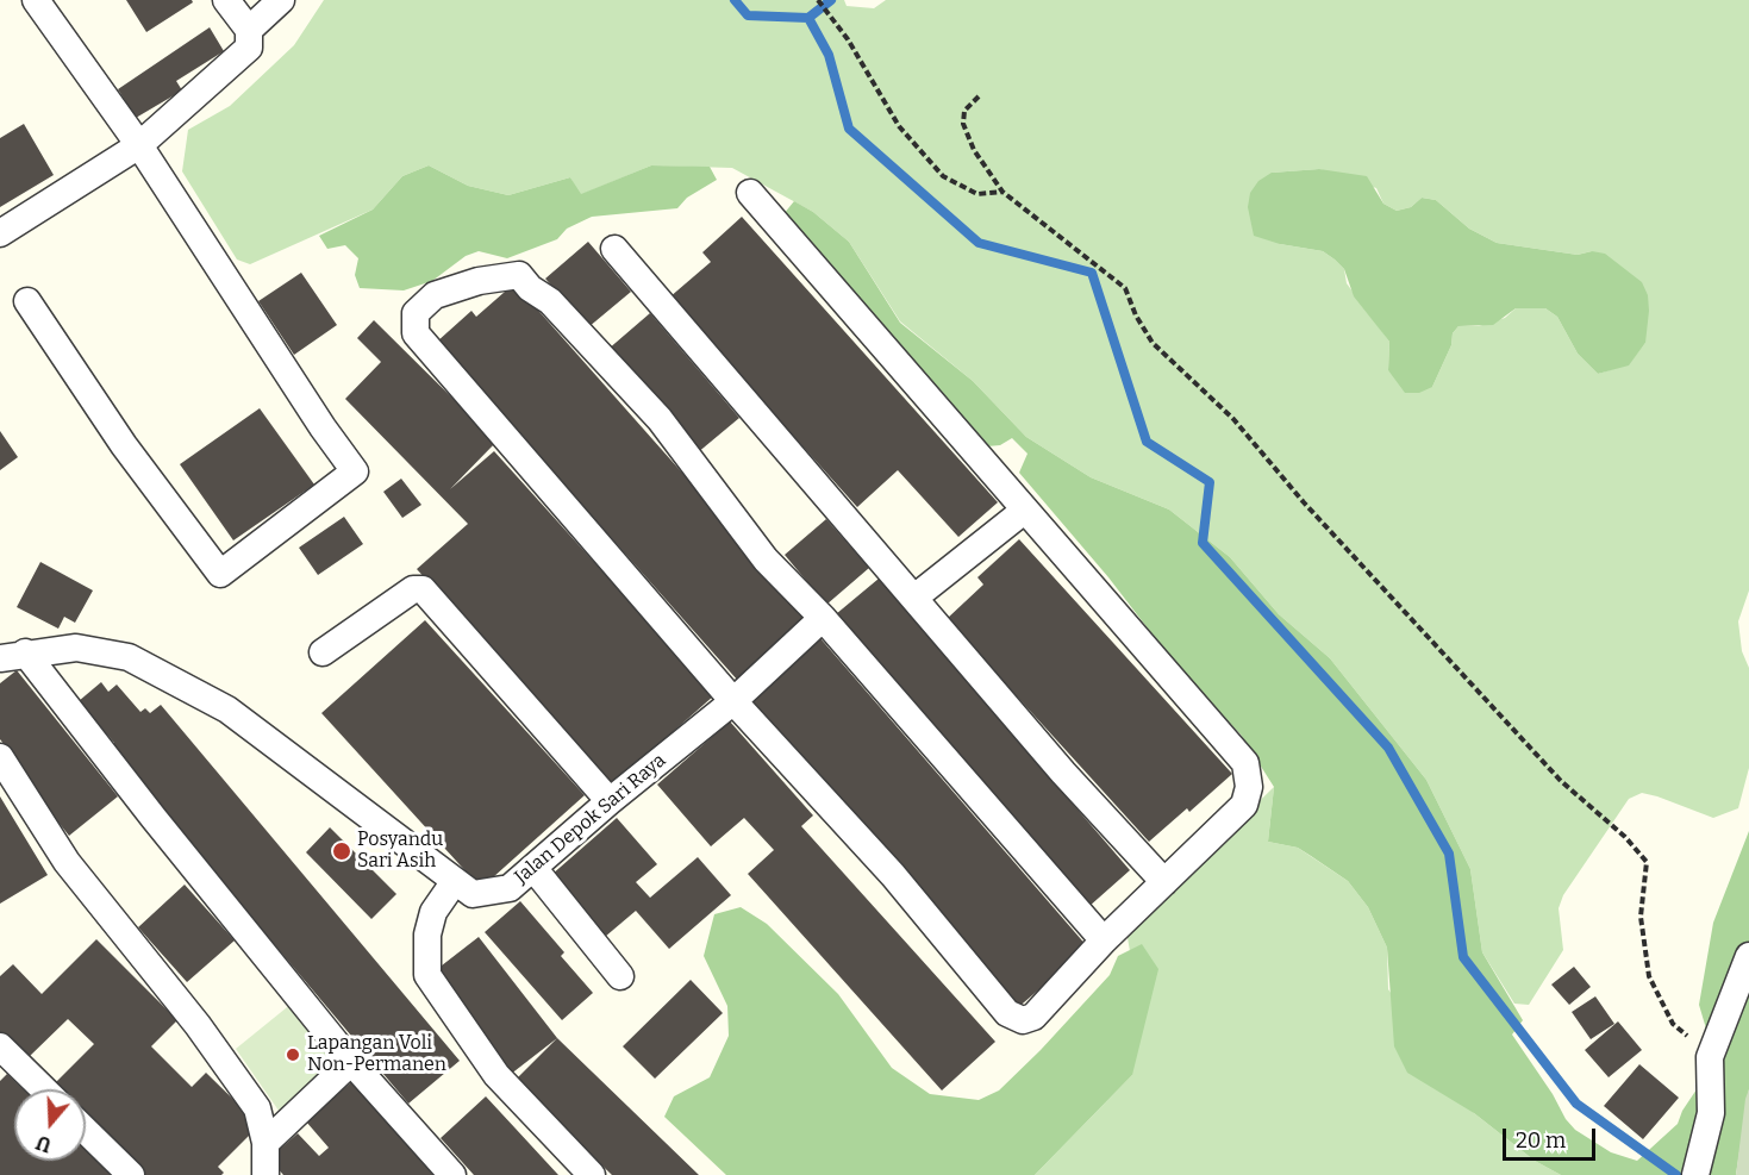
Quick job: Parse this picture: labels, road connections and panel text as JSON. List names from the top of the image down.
{
  "streets": {
    "street": ["Jalan Depok Sari Raya"]
  },
  "places": ["Posyandu Sari Asih", "Lapangan Voli Non-Permanen"],
  "scale_bar": "20 m",
  "north": "bottom"
}
